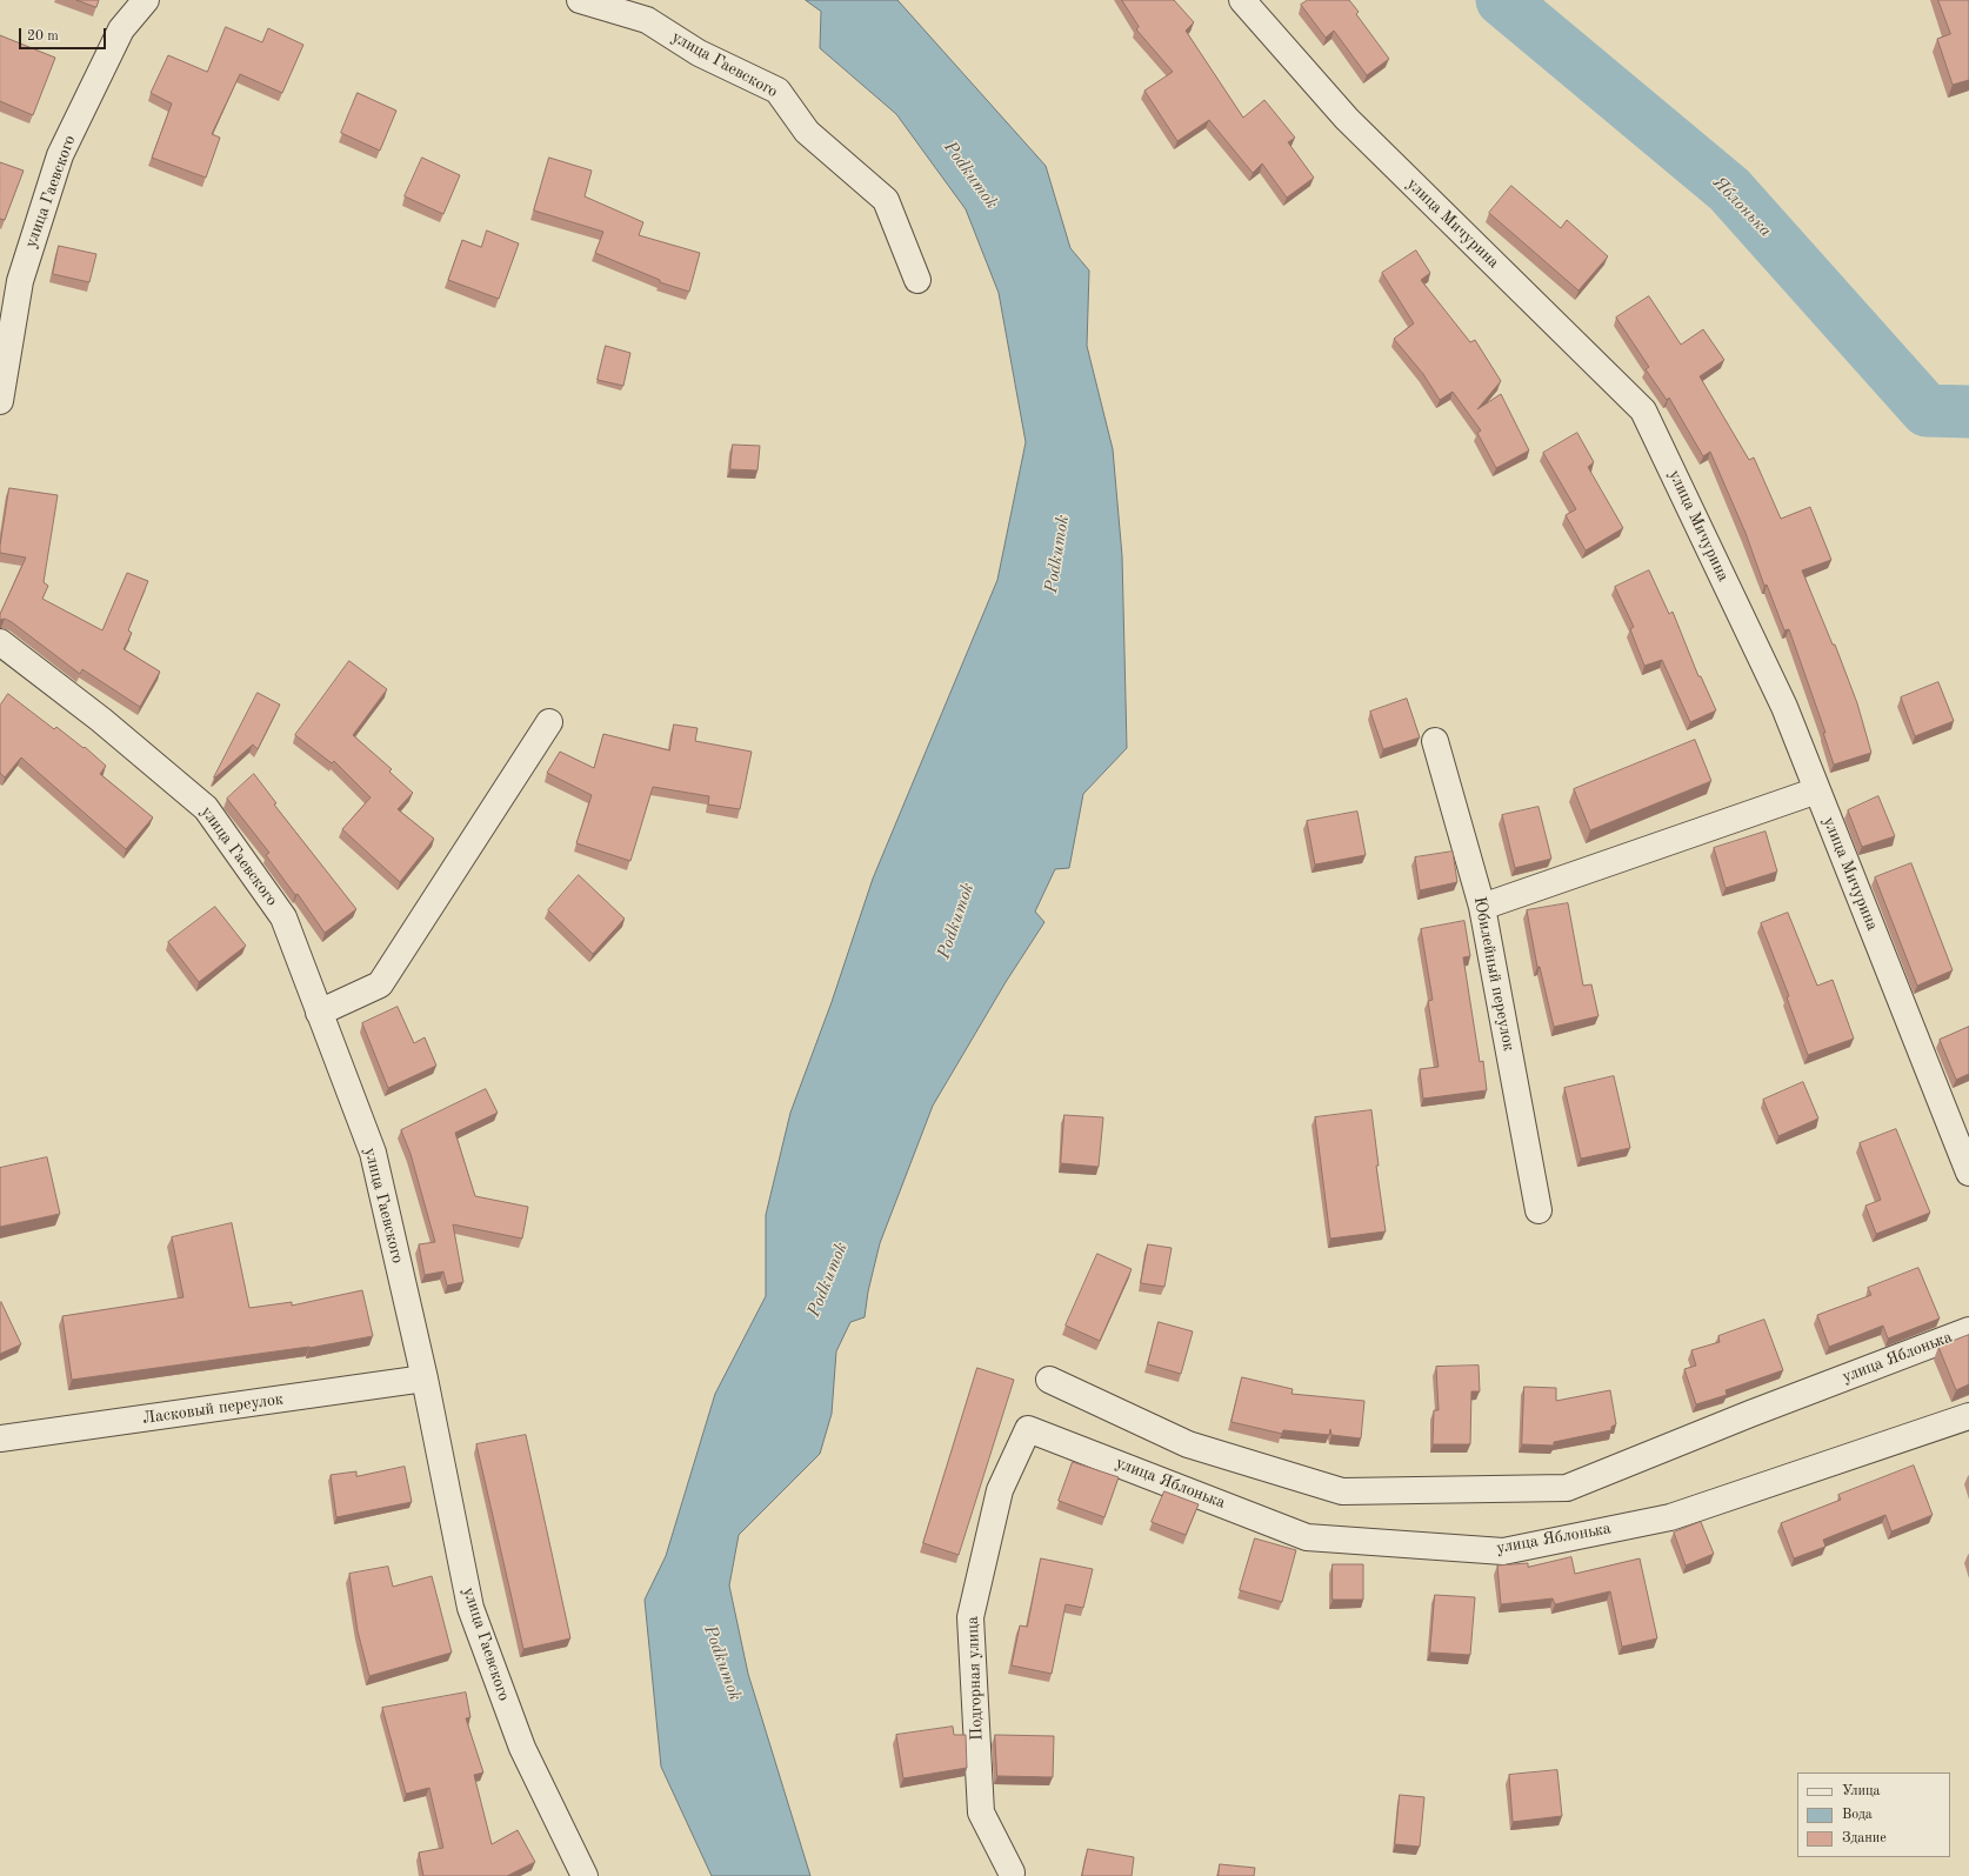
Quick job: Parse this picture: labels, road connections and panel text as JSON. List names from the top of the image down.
{
  "streets": {
    "street": [
      "улица Гаевского",
      "улица Мичурина",
      "Юбилейный переулок",
      "улица Яблонька",
      "Ласковый переулок",
      "Подгорная улица"
    ]
  },
  "crossings": [
    ["улица Гаевского", "Ласковый переулок"],
    ["улица Яблонька", "Подгорная улица"]
  ],
  "water": ["Podkumok", "Яблонька"],
  "legend": ["Улица", "Вода", "Здание"],
  "scale_bar": "20 m"
}
